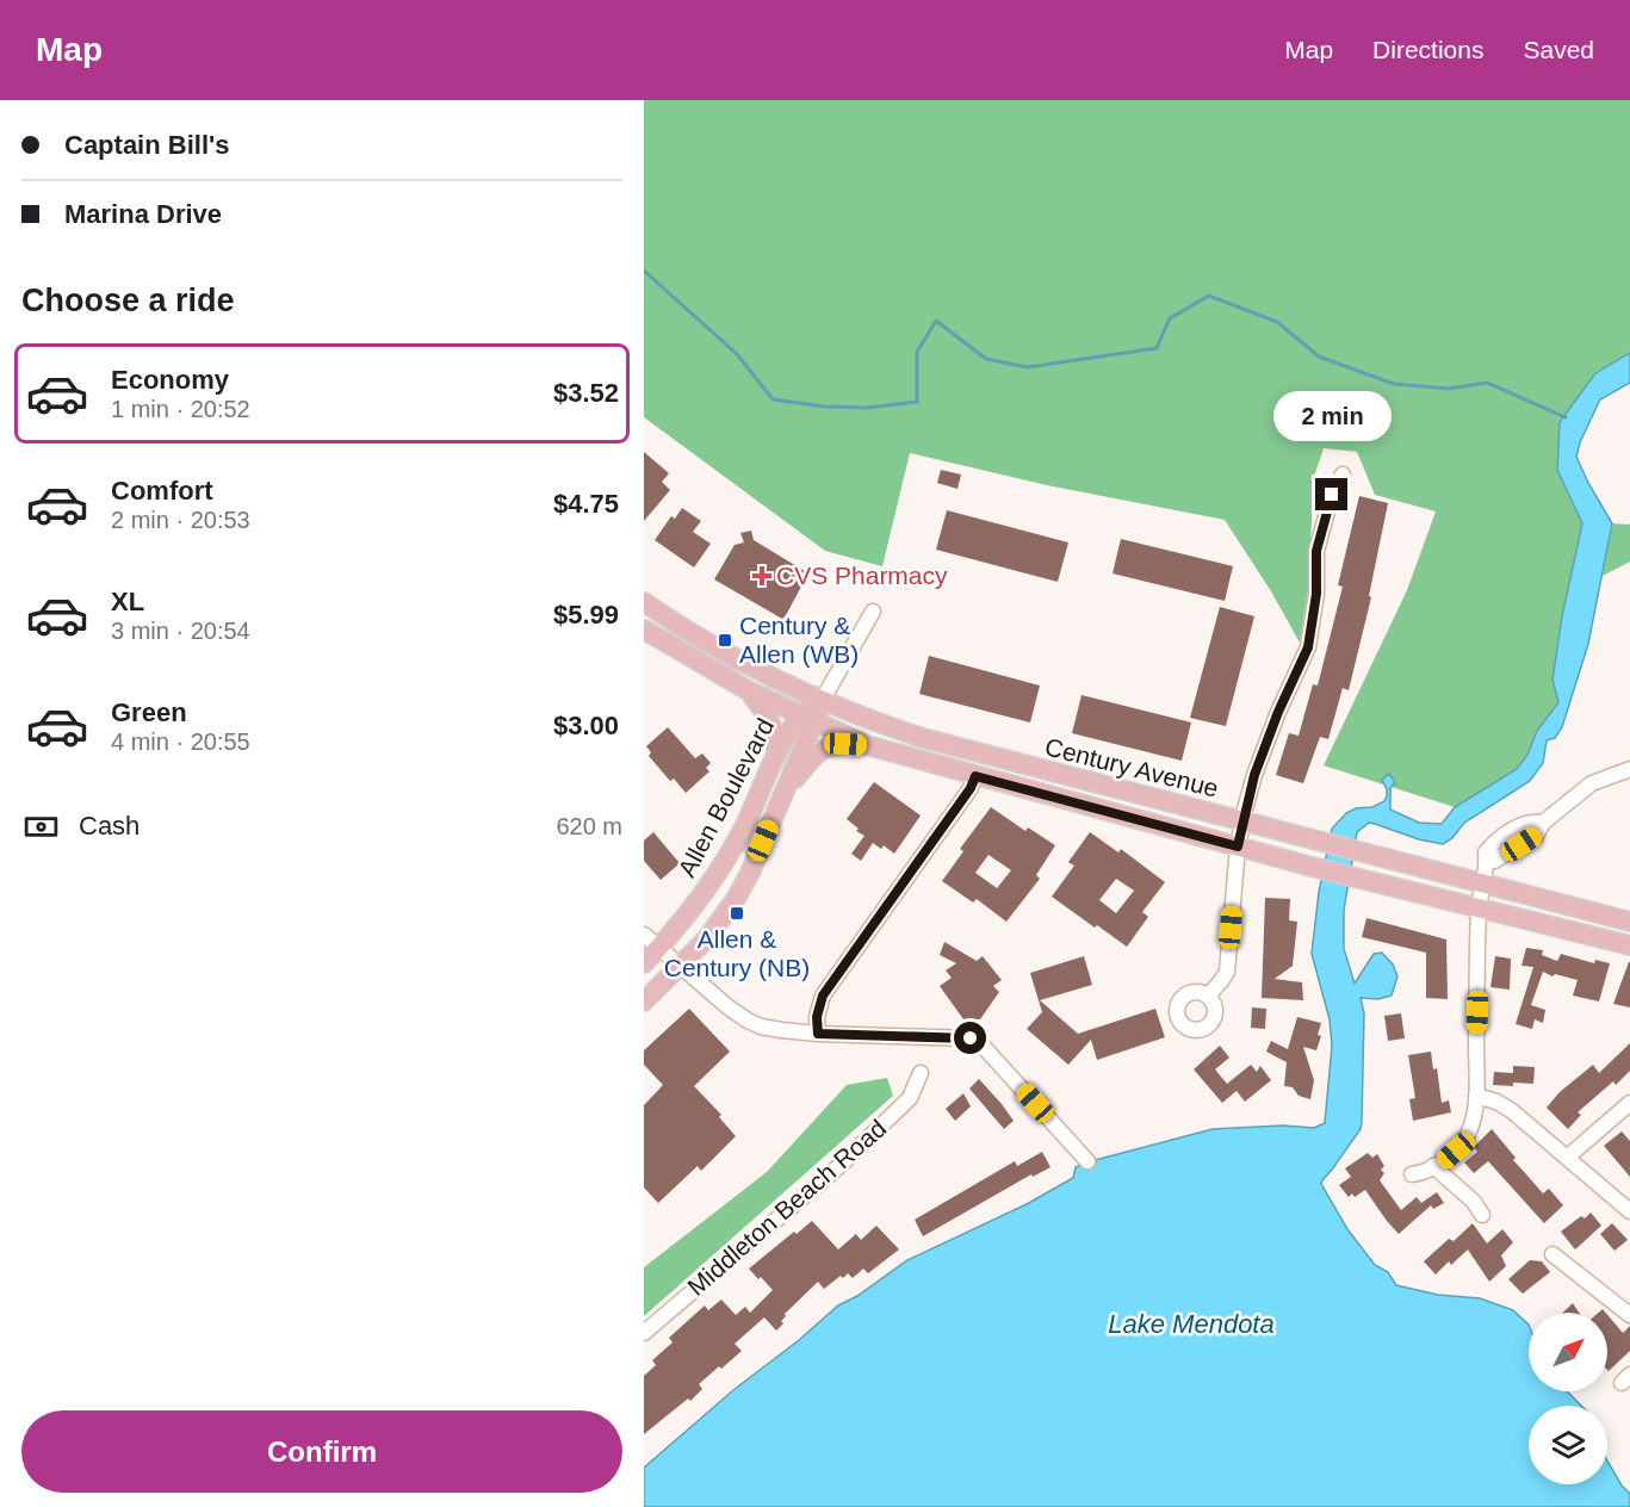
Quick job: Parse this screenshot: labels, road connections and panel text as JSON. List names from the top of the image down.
{
  "streets": {
    "main road": ["Century Avenue", "Allen Boulevard"],
    "street": ["Middleton Beach Road"]
  },
  "crossings": [
    ["Century Avenue", "Allen Boulevard"]
  ],
  "water": ["Lake Mendota"],
  "places": {
    "health": ["CVS Pharmacy"],
    "transit": ["Century & Allen (WB)", "Allen & Century (NB)"]
  },
  "north": "top right",
  "page": {
    "header": "Map",
    "nav": ["Map", "Directions", "Saved"],
    "banner": ["Captain Bill's", "Marina Drive"],
    "heading": "Choose a ride",
    "list": [
      {
        "name": "Economy",
        "note": "1 min · 20:52",
        "value": "$3.52"
      },
      {
        "name": "Comfort",
        "note": "2 min · 20:53",
        "value": "$4.75"
      },
      {
        "name": "XL",
        "note": "3 min · 20:54",
        "value": "$5.99"
      },
      {
        "name": "Green",
        "note": "4 min · 20:55",
        "value": "$3.00"
      }
    ],
    "bubble": "2 min",
    "pay": ["Cash", "620 m"],
    "buttons": "Confirm"
  }
}
